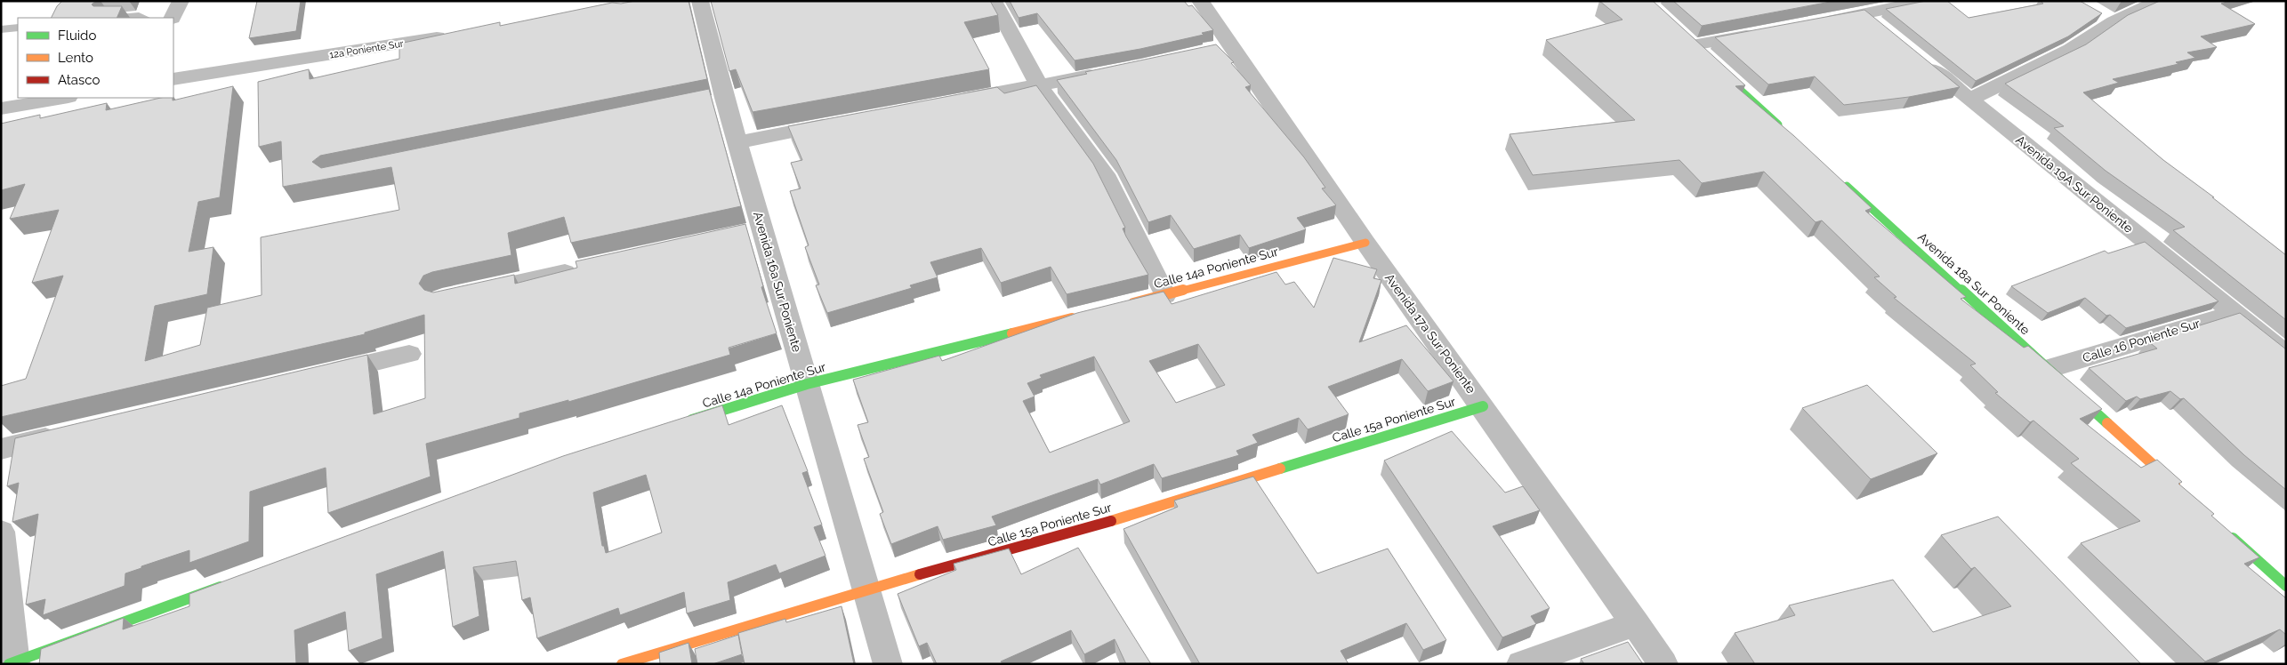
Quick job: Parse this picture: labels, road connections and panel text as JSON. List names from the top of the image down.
{
  "streets": {
    "street": [
      "12a Poniente Sur",
      "Avenida 19A Sur Poniente",
      "Calle 14a Poniente Sur",
      "Avenida 16a Sur Poniente",
      "Avenida 18a Sur Poniente",
      "Avenida 17a Sur Poniente",
      "Calle 16 Poniente Sur",
      "Calle 15a Poniente Sur"
    ]
  },
  "crossings": [
    ["Avenida 19A Sur Poniente", "Calle 16 Poniente Sur"],
    ["Calle 14a Poniente Sur", "Avenida 16a Sur Poniente"],
    ["Calle 14a Poniente Sur", "Avenida 17a Sur Poniente"],
    ["Avenida 16a Sur Poniente", "Calle 15a Poniente Sur"],
    ["Avenida 18a Sur Poniente", "Calle 16 Poniente Sur"],
    ["Avenida 17a Sur Poniente", "Calle 15a Poniente Sur"]
  ],
  "legend": ["Fluido", "Lento", "Atasco"]
}
